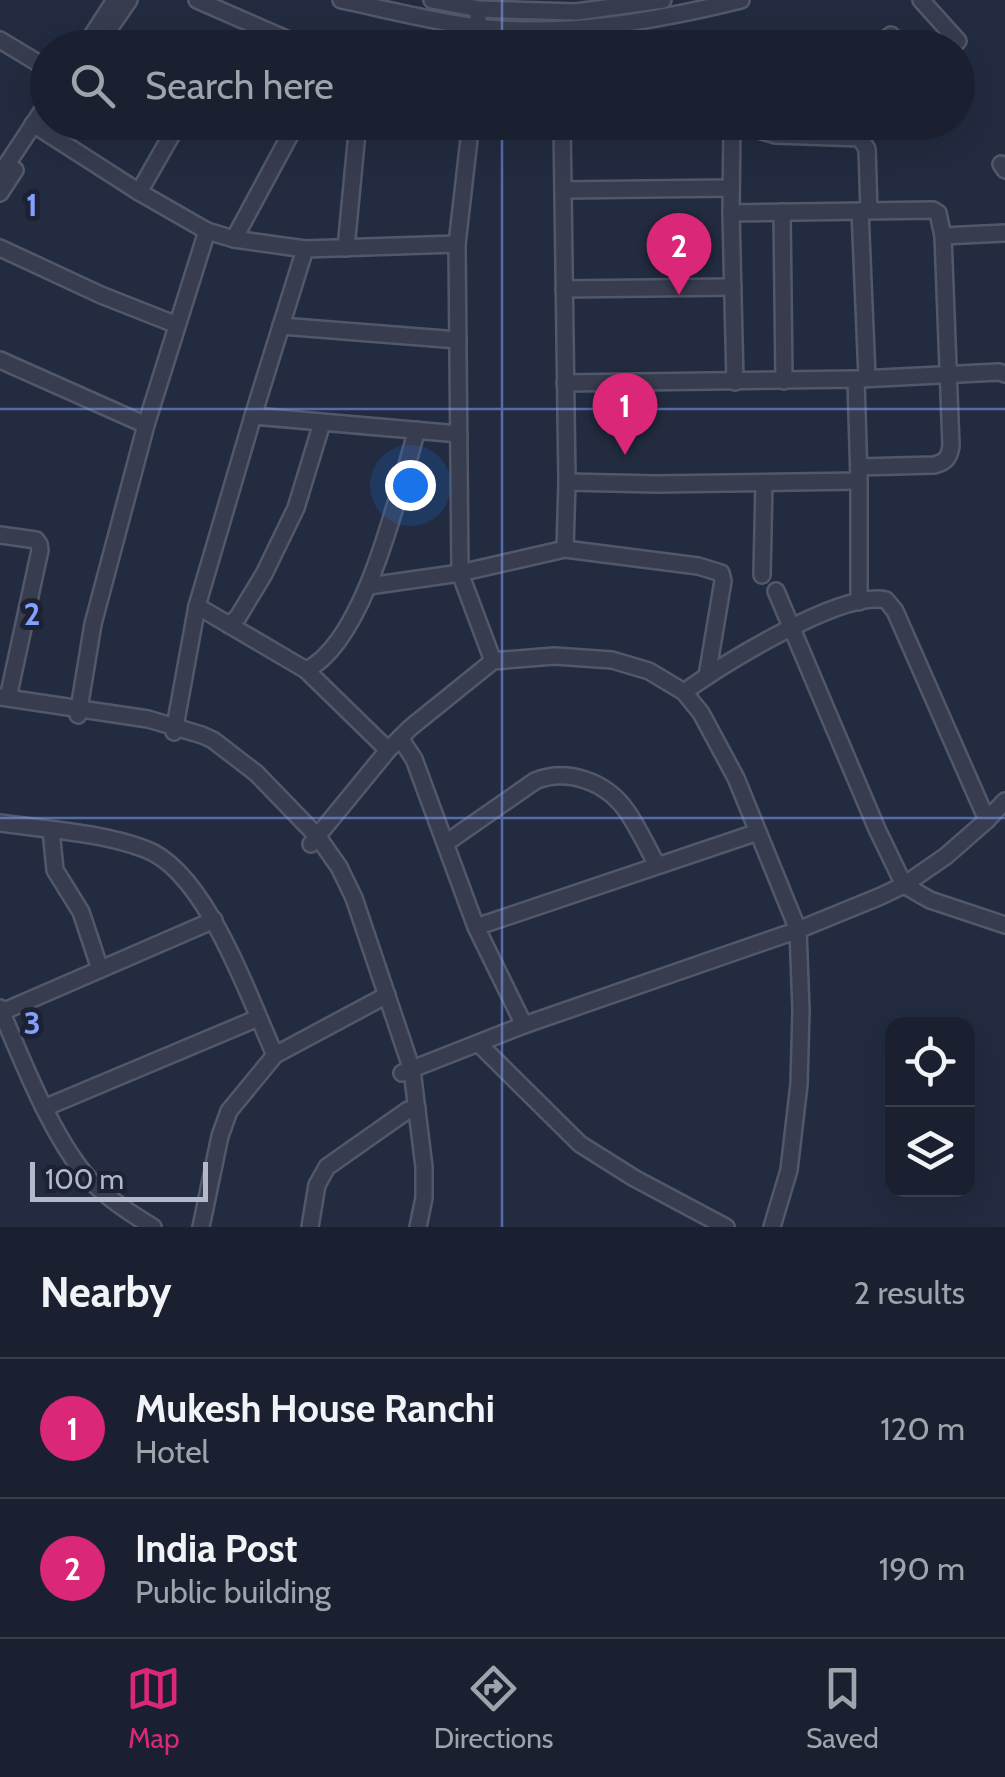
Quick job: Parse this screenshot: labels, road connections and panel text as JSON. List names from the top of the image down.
{
  "scale_bar": "100 m",
  "page": {
    "search": "Search here",
    "pins": ["2", "1"],
    "scale": "100 m",
    "heading": ["Nearby", "2 results"],
    "list": [
      {
        "mark": "1",
        "name": "Mukesh House Ranchi",
        "note": "Hotel",
        "value": "120 m"
      },
      {
        "mark": "2",
        "name": "India Post",
        "note": "Public building",
        "value": "190 m"
      }
    ],
    "nav": ["Map", "Directions", "Saved"]
  },
  "grid": {
    "rows": ["1", "2", "3"]
  }
}
